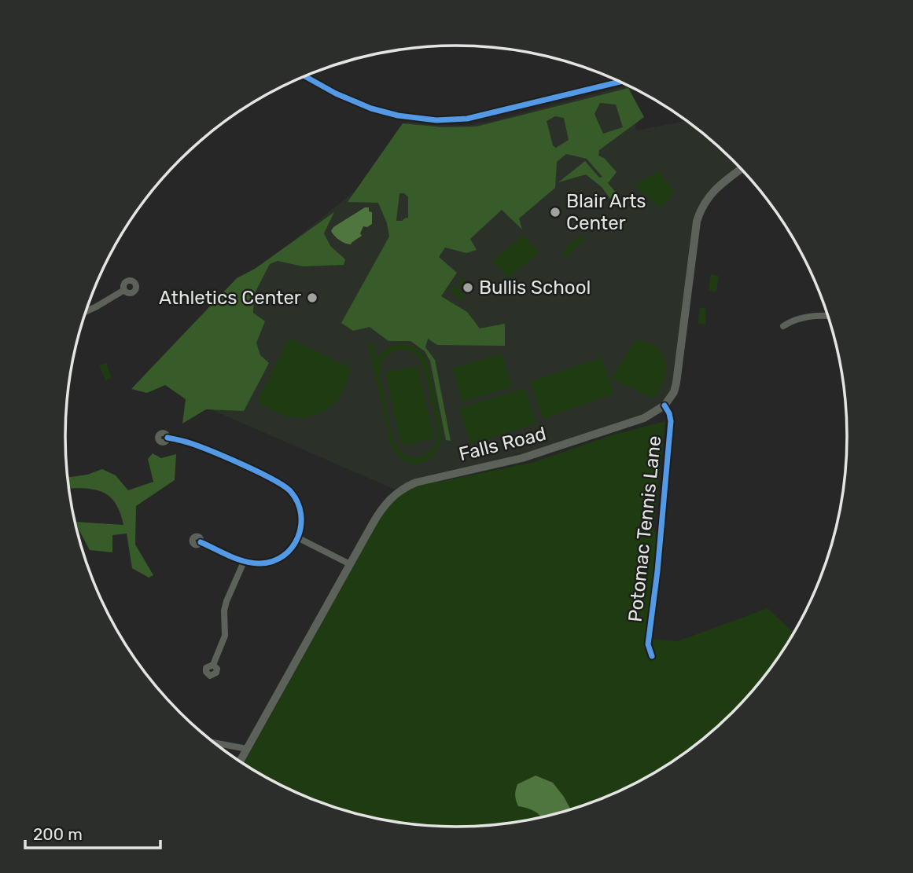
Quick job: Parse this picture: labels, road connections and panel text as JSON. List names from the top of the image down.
{
  "streets": {
    "main road": ["Falls Road"],
    "street": ["Potomac Tennis Lane"]
  },
  "crossings": [
    ["Falls Road", "Potomac Tennis Lane"]
  ],
  "places": ["Blair Arts Center", "Bullis School", "Athletics Center"],
  "scale_bar": "200 m"
}
